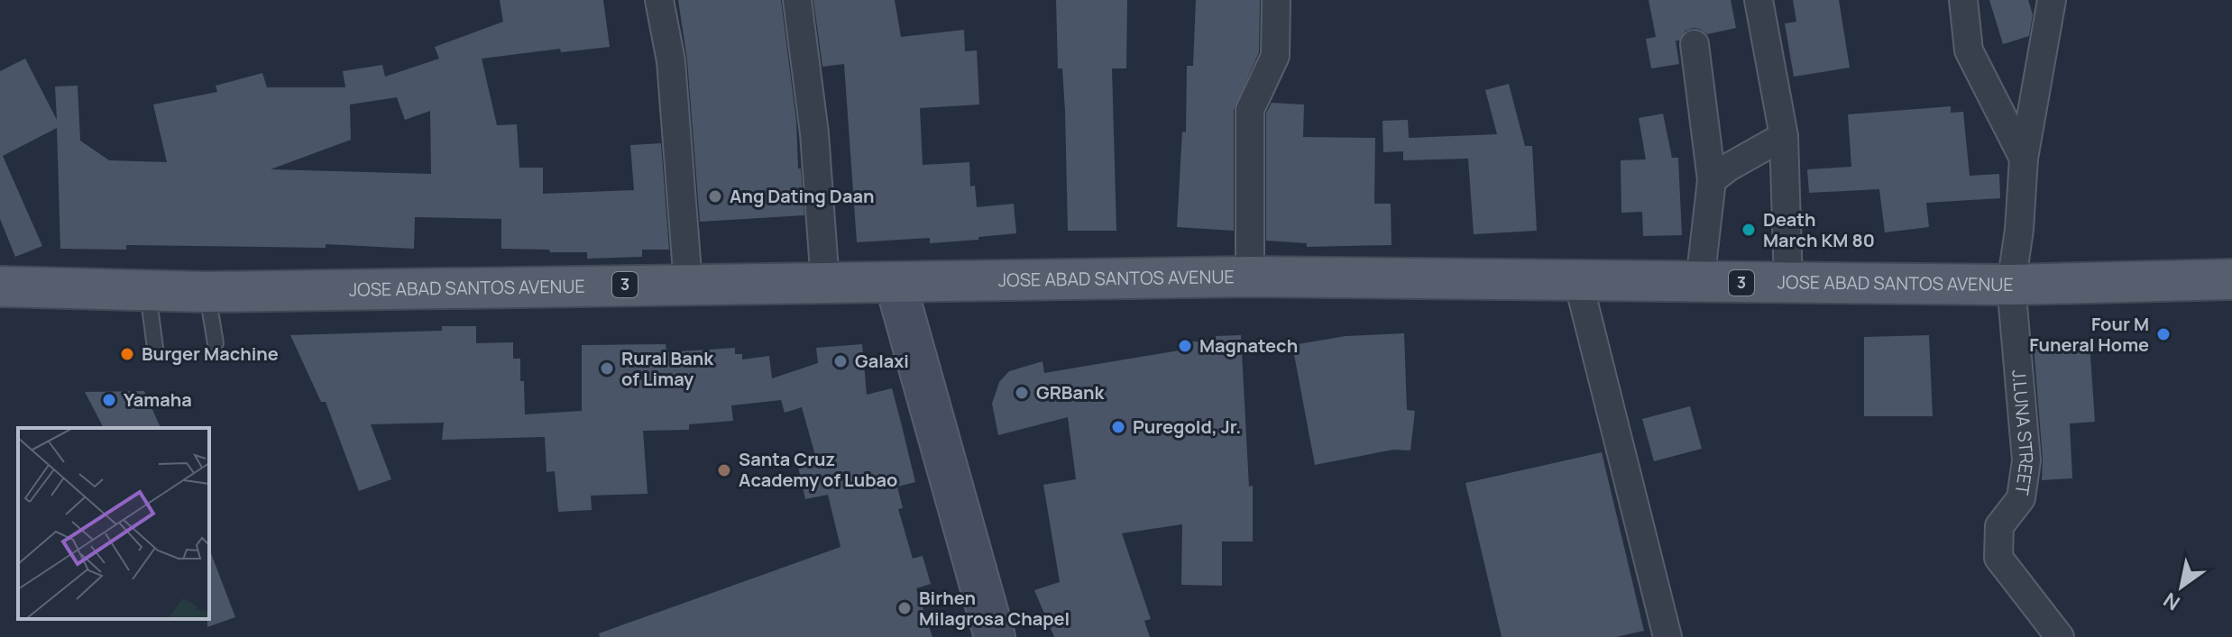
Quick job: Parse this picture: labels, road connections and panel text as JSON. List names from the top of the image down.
{
  "streets": {
    "main road": ["JOSE ABAD SANTOS AVENUE", "3"],
    "street": ["J.LUNA STREET"]
  },
  "crossings": [
    ["JOSE ABAD SANTOS AVENUE", "J.LUNA STREET"]
  ],
  "places": [
    "Ang Dating Daan",
    "Death March KM 80",
    "Four M Funeral Home",
    "Magnatech",
    "Burger Machine",
    "Galaxi",
    "Rural Bank of Limay",
    "GRBank",
    "Yamaha",
    "Puregold, Jr.",
    "Santa Cruz Academy of Lubao",
    "Birhen Milagrosa Chapel"
  ],
  "north": "bottom left"
}
